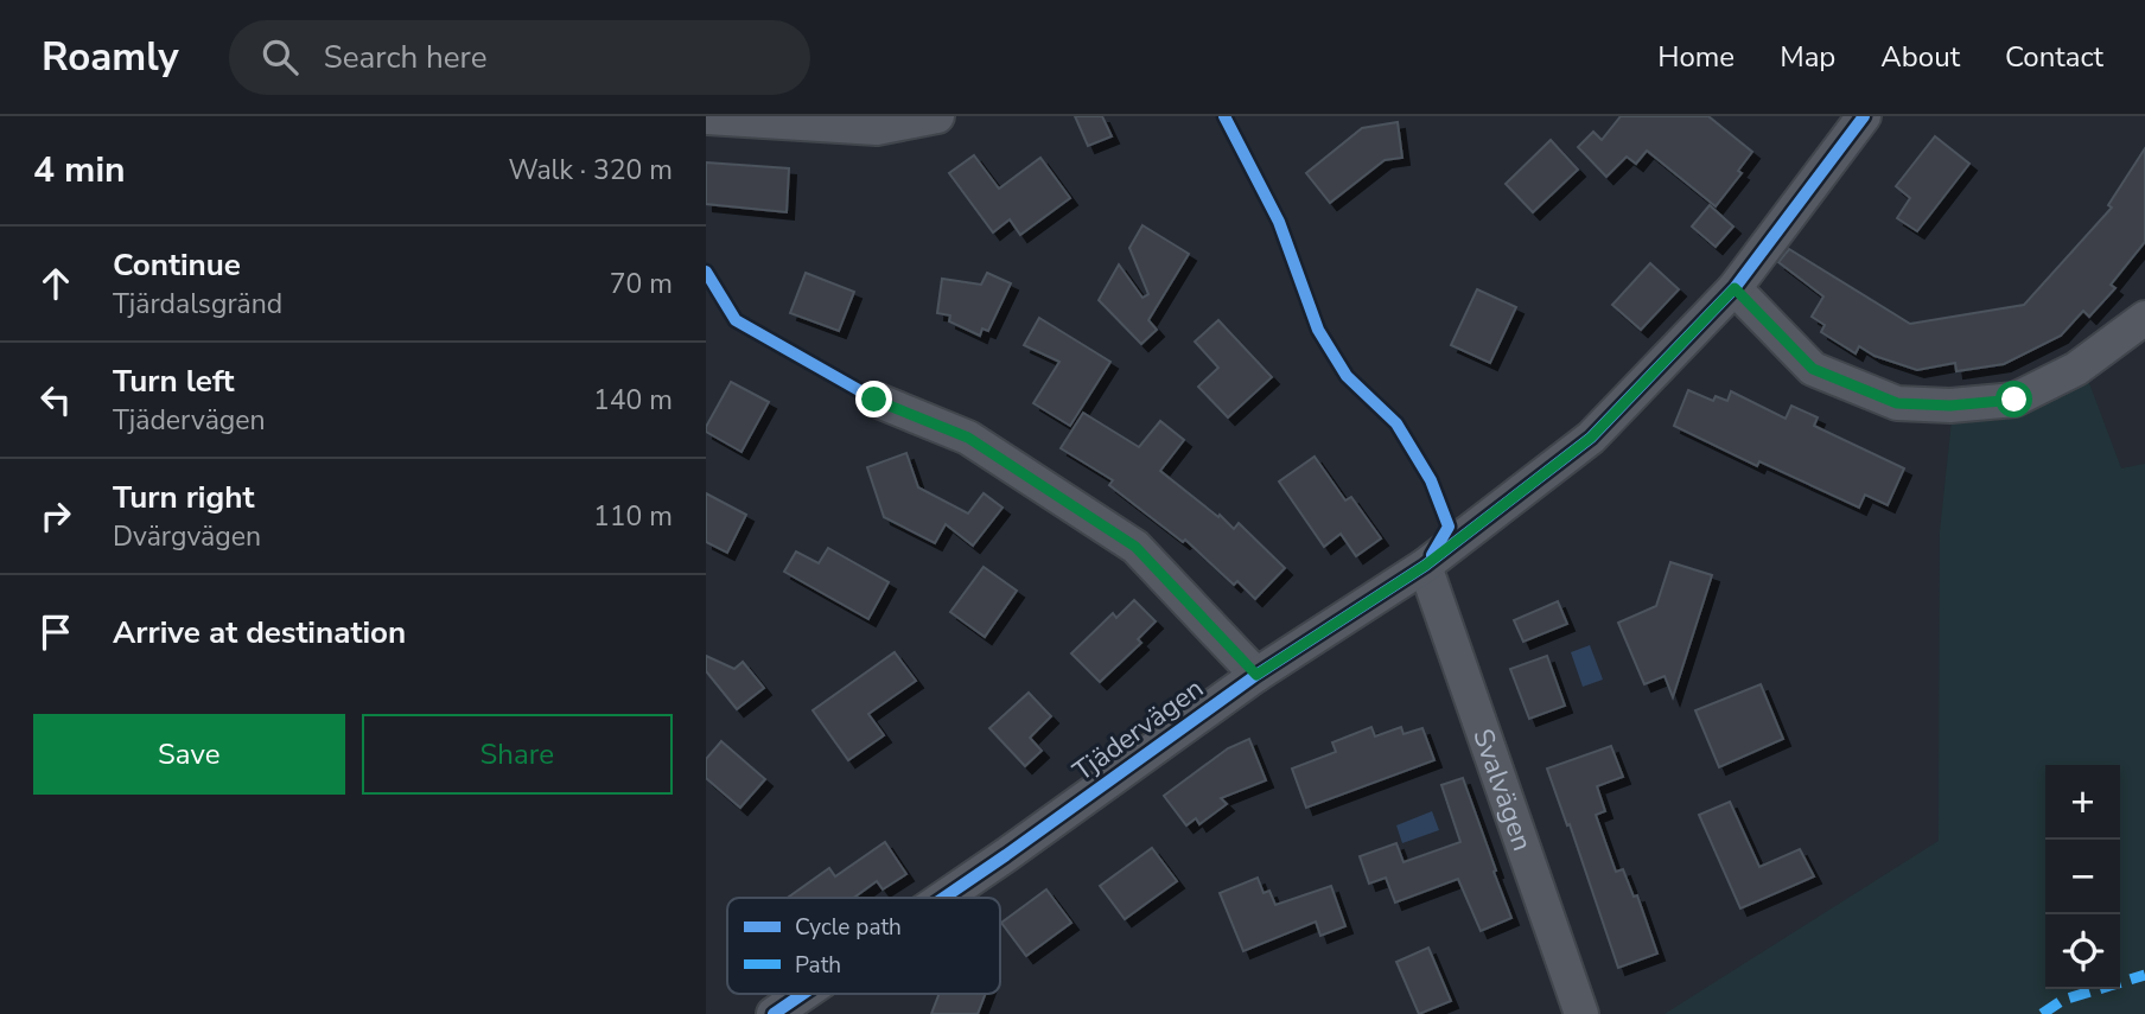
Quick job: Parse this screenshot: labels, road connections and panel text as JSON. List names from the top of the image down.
{
  "streets": {
    "street": ["Tjädervägen", "Svalvägen"]
  },
  "crossings": [
    ["Tjädervägen", "Svalvägen"]
  ],
  "legend": ["Cycle path", "Path"],
  "page": {
    "header": "Roamly",
    "search": "Search here",
    "nav": [
      "Home",
      "Map",
      "About",
      "Contact"
    ],
    "heading": ["4 min", "Walk · 320 m"],
    "list": [
      ["Continue", "Tjärdalsgränd", "70 m"],
      ["Turn left", "Tjädervägen", "140 m"],
      ["Turn right", "Dvärgvägen", "110 m"],
      "Arrive at destination"
    ],
    "buttons": ["Save", "Share"],
    "map_buttons": ["+", "−"]
  }
}
